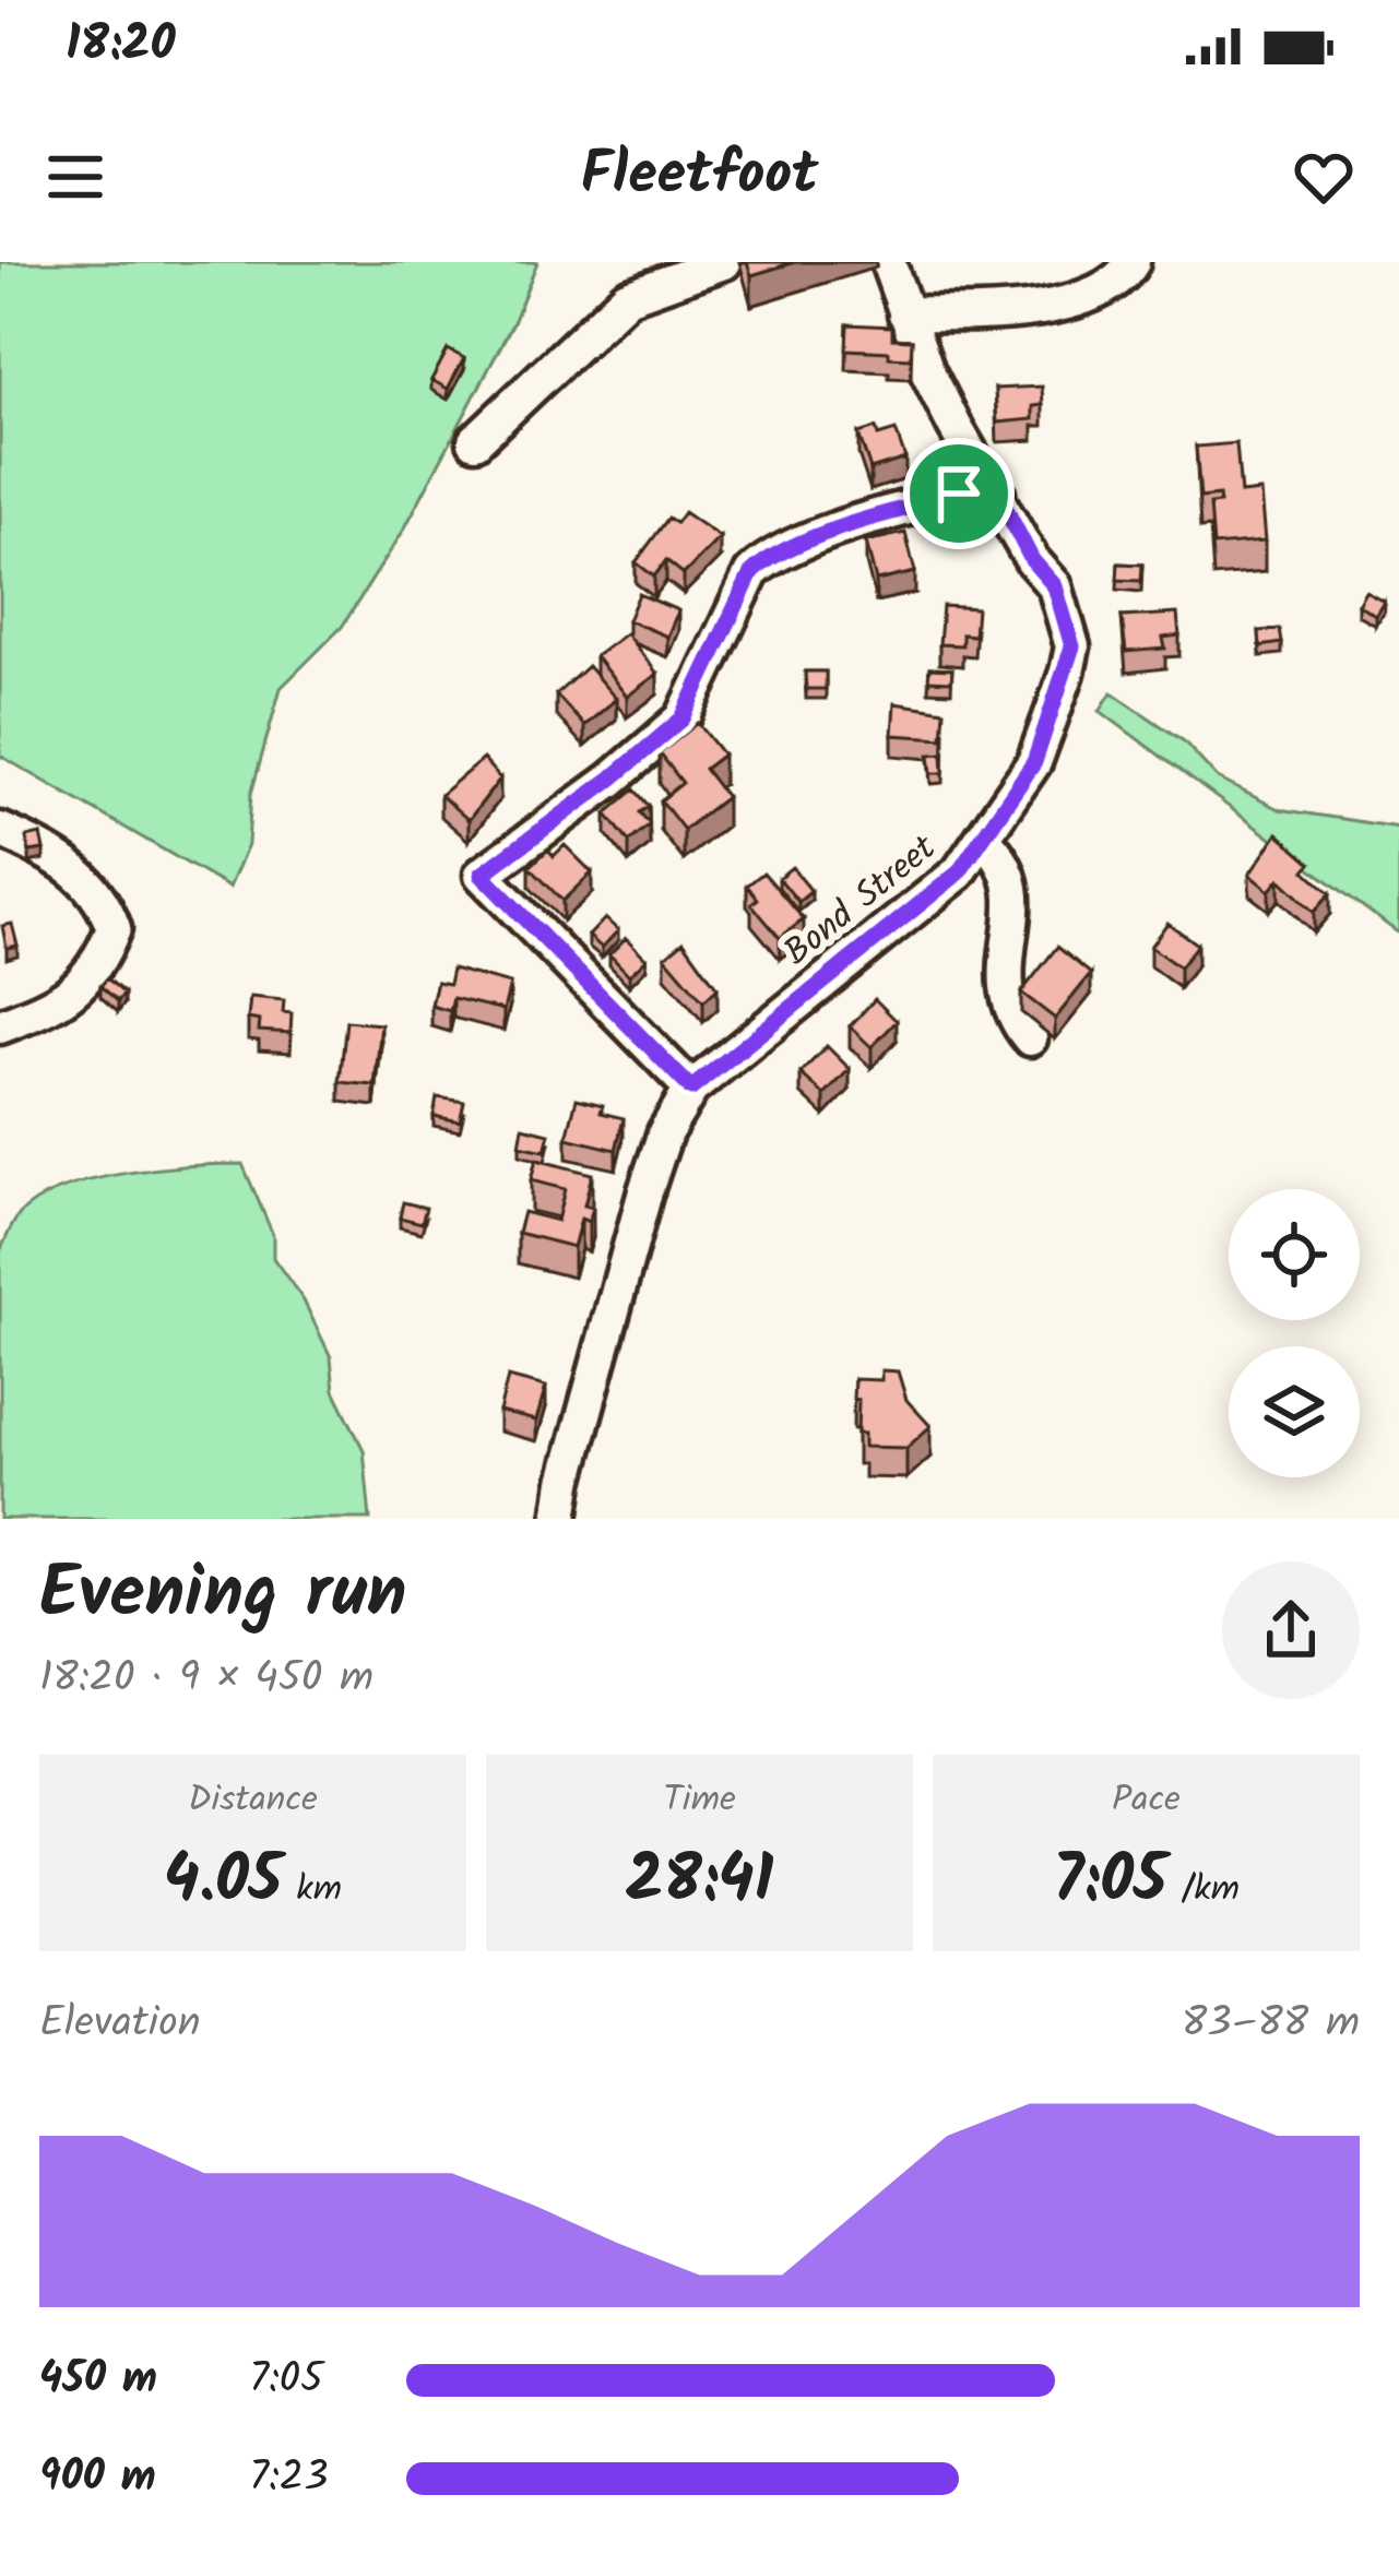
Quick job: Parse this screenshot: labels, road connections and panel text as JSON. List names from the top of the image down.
{
  "streets": {
    "street": ["Bond Street"]
  },
  "page": {
    "status": "18:20",
    "header": "Fleetfoot",
    "heading": ["Evening run", "18:20 · 9 × 450 m"],
    "stats": [
      ["Distance", "4.05 km"],
      ["Time", "28:41"],
      ["Pace", "7:05 /km"]
    ],
    "chart": ["Elevation", "83–88 m"],
    "list": [
      {
        "name": "450 m",
        "note": "7:05"
      },
      {
        "name": "900 m",
        "note": "7:23"
      }
    ]
  }
}
